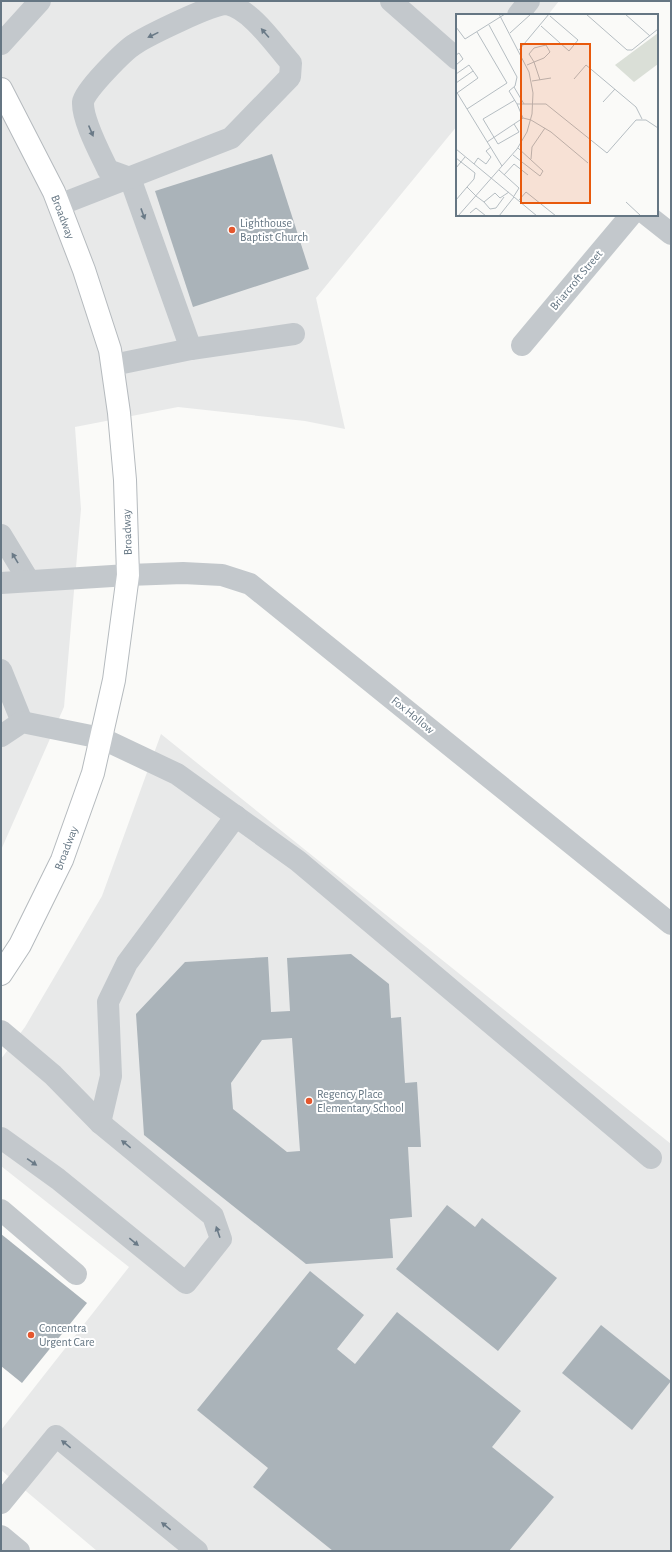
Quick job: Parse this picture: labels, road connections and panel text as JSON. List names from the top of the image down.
{
  "streets": {
    "main road": ["Broadway"],
    "street": ["Briarcroft Street", "Fox Hollow"]
  },
  "crossings": [
    ["Broadway", "Fox Hollow"]
  ],
  "places": ["Lighthouse Baptist Church", "Regency Place Elementary School", "Concentra Urgent Care"]
}
